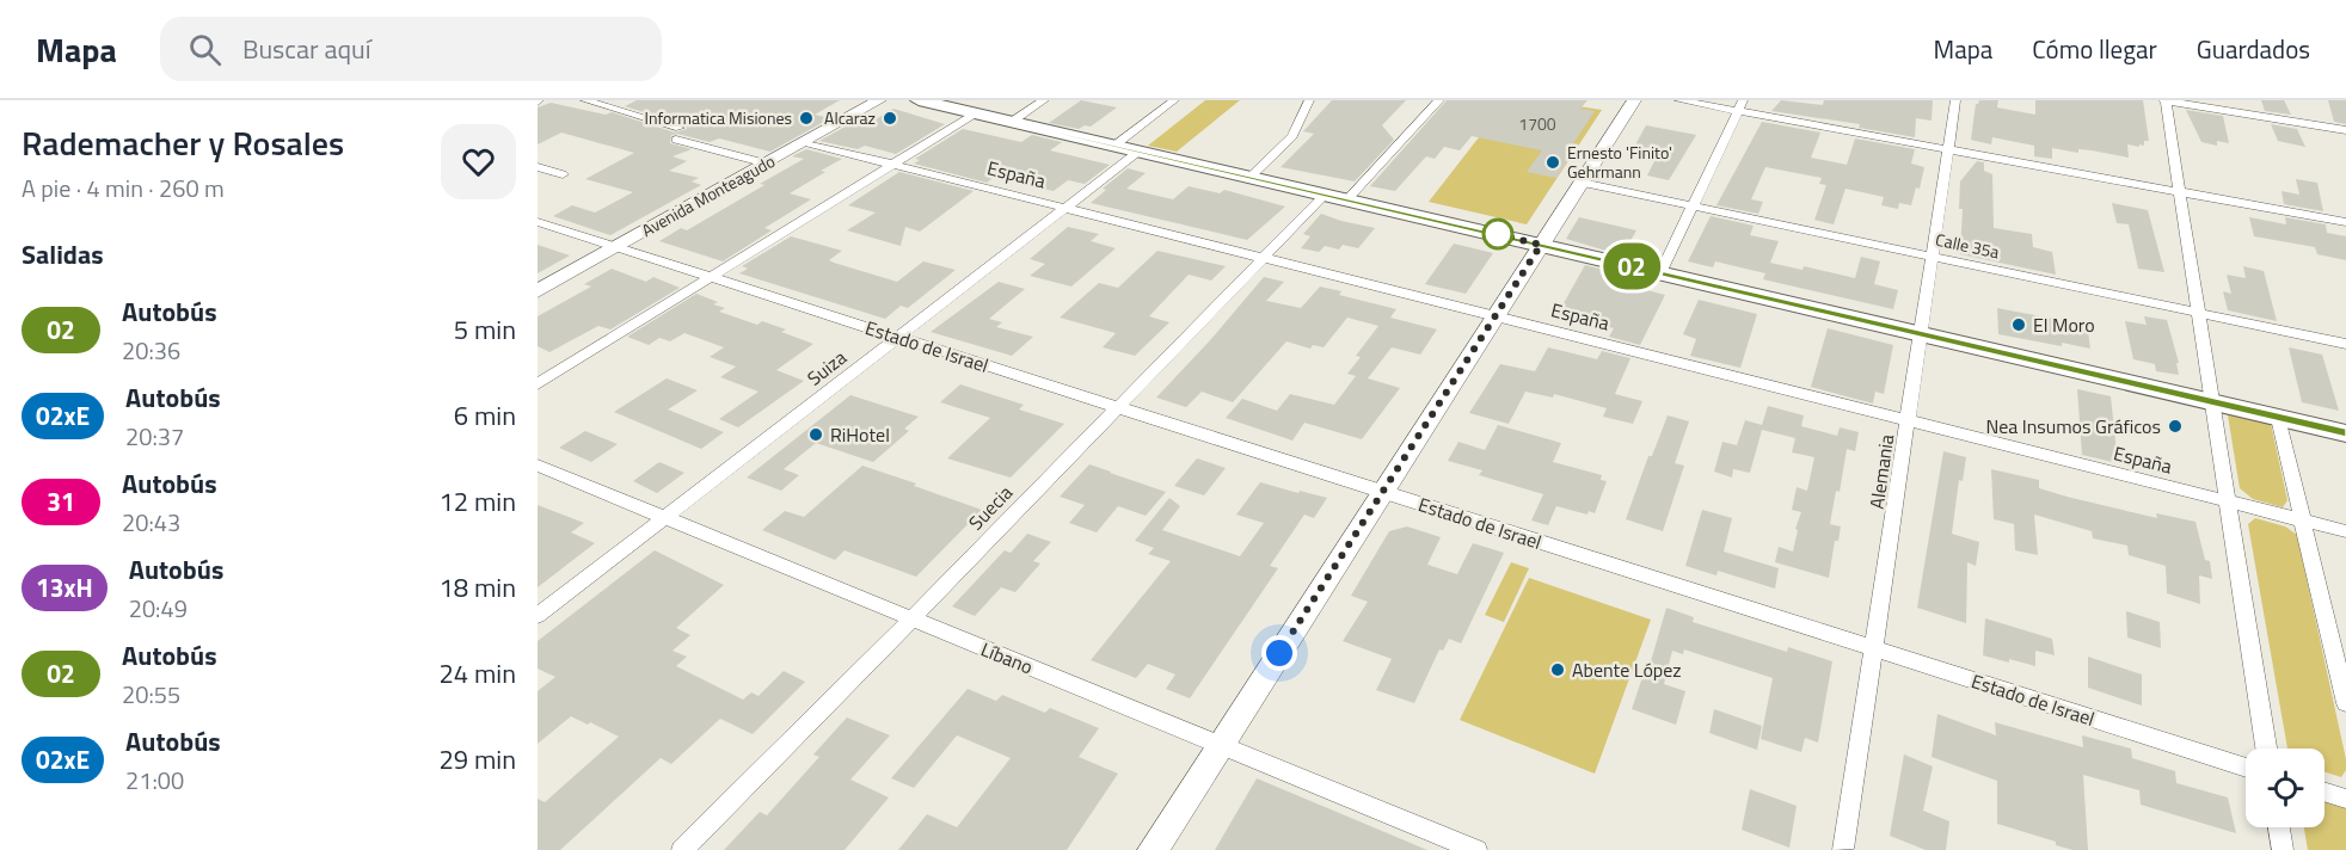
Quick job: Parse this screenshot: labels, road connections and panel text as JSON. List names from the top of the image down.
{
  "streets": {
    "main road": ["Avenida Monteagudo"],
    "street": [
      "España",
      "Calle 35a",
      "Estado de Israel",
      "Suiza",
      "Alemania",
      "Suecia",
      "Líbano"
    ]
  },
  "crossings": [
    ["España", "Avenida Monteagudo"],
    ["España", "Suiza"],
    ["España", "Alemania"],
    ["España", "Suecia"],
    ["Avenida Monteagudo", "Estado de Israel"],
    ["Calle 35a", "Alemania"],
    ["Estado de Israel", "Suiza"],
    ["Estado de Israel", "Alemania"],
    ["Estado de Israel", "Suecia"],
    ["Suiza", "Líbano"],
    ["Suecia", "Líbano"]
  ],
  "places": [
    "Informatica Misiones",
    "Alcaraz",
    "Ernesto 'Finito' Gehrmann",
    "El Moro",
    "Nea Insumos Gráficos",
    "RiHotel",
    "Abente López"
  ],
  "lines": ["bus line 02"],
  "house_numbers": ["1700"],
  "page": {
    "header": "Mapa",
    "search": "Buscar aquí",
    "nav": ["Mapa", "Cómo llegar", "Guardados"],
    "heading": [
      ["Rademacher y Rosales", "A pie · 4 min · 260 m"],
      "Salidas"
    ],
    "on_map": "02",
    "list": [
      {
        "mark": "02",
        "name": "Autobús",
        "note": "20:36",
        "value": "5 min"
      },
      {
        "mark": "02xE",
        "name": "Autobús",
        "note": "20:37",
        "value": "6 min"
      },
      {
        "mark": "31",
        "name": "Autobús",
        "note": "20:43",
        "value": "12 min"
      },
      {
        "mark": "13xH",
        "name": "Autobús",
        "note": "20:49",
        "value": "18 min"
      },
      {
        "mark": "02",
        "name": "Autobús",
        "note": "20:55",
        "value": "24 min"
      },
      {
        "mark": "02xE",
        "name": "Autobús",
        "note": "21:00",
        "value": "29 min"
      }
    ]
  }
}
